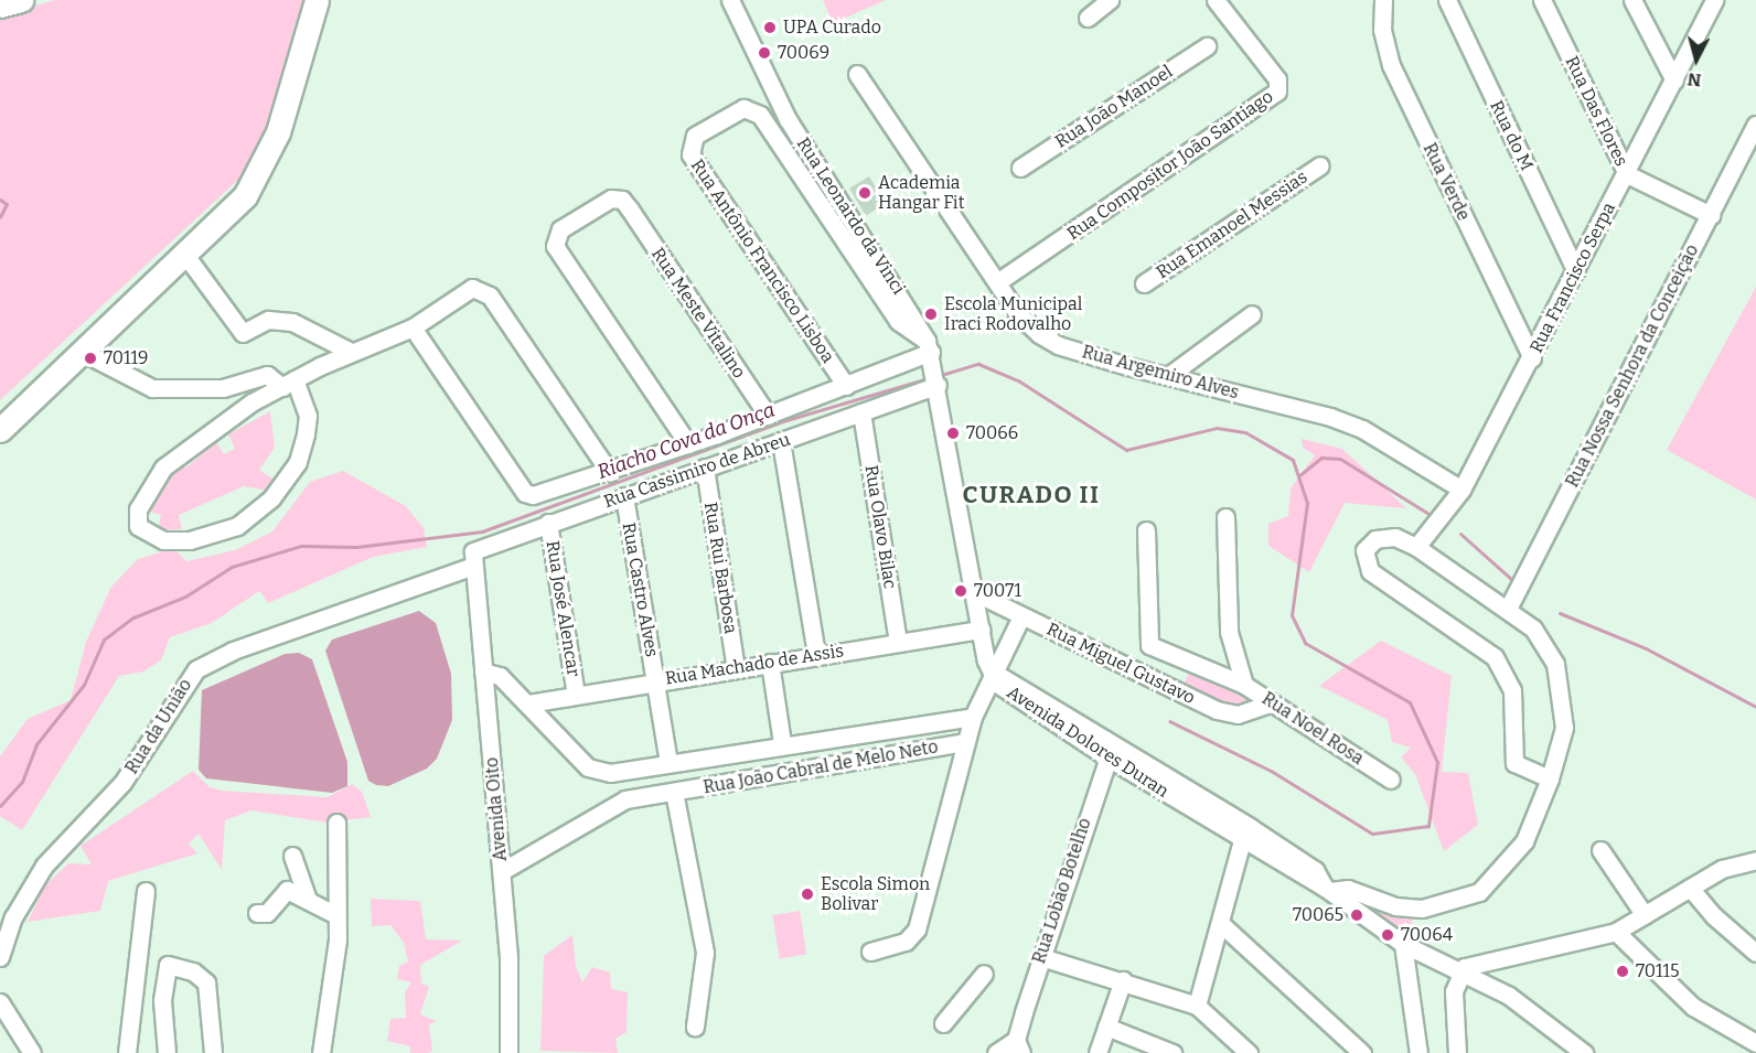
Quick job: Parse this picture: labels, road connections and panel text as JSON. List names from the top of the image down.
{
  "streets": {
    "street": [
      "Rua João Manoel",
      "Rua Das Flores",
      "Rua do M",
      "Rua Compositor João Santiago",
      "Rua Verde",
      "Rua Leonardo da Vinci",
      "Rua Emanoel Messias",
      "Rua Antônio Francisco Lisboa",
      "Rua Francisco Serpa",
      "Rua Meste Vitalino",
      "Rua Nossa Senhora da Conceição",
      "Rua Argemiro Alves",
      "Rua Cassimiro de Abreu",
      "Rua Olavo Bilac",
      "Rua Rui Barbosa",
      "Rua Castro Alves",
      "Rua José Alencar",
      "Rua Miguel Gustavo",
      "Rua Machado de Assis",
      "Rua da União",
      "Rua Noel Rosa",
      "Avenida Dolores Duran",
      "Rua João Cabral de Melo Neto",
      "Avenida Oito",
      "Rua Lobão Botelho"
    ]
  },
  "crossings": [
    ["Rua Das Flores", "Rua Francisco Serpa"],
    ["Rua Das Flores", "Rua Nossa Senhora da Conceição"],
    ["Rua do M", "Rua Francisco Serpa"],
    ["Rua Compositor João Santiago", "Rua Argemiro Alves"],
    ["Rua Verde", "Rua Francisco Serpa"],
    ["Rua Leonardo da Vinci", "Rua Antônio Francisco Lisboa"],
    ["Rua Leonardo da Vinci", "Rua Cassimiro de Abreu"],
    ["Rua Leonardo da Vinci", "Rua Miguel Gustavo"],
    ["Rua Leonardo da Vinci", "Rua Machado de Assis"],
    ["Rua Leonardo da Vinci", "Avenida Dolores Duran"],
    ["Rua Antônio Francisco Lisboa", "Rua Cassimiro de Abreu"],
    ["Rua Francisco Serpa", "Rua Argemiro Alves"],
    ["Rua Meste Vitalino", "Rua Cassimiro de Abreu"],
    ["Rua Cassimiro de Abreu", "Rua Olavo Bilac"],
    ["Rua Cassimiro de Abreu", "Rua Rui Barbosa"],
    ["Rua Cassimiro de Abreu", "Rua Castro Alves"],
    ["Rua Cassimiro de Abreu", "Rua José Alencar"],
    ["Rua Cassimiro de Abreu", "Rua da União"],
    ["Rua Cassimiro de Abreu", "Avenida Oito"],
    ["Rua Olavo Bilac", "Rua Machado de Assis"],
    ["Rua Rui Barbosa", "Rua Machado de Assis"],
    ["Rua Castro Alves", "Rua Machado de Assis"],
    ["Rua Castro Alves", "Rua João Cabral de Melo Neto"],
    ["Rua José Alencar", "Rua Machado de Assis"],
    ["Rua Miguel Gustavo", "Rua Noel Rosa"],
    ["Rua Machado de Assis", "Rua João Cabral de Melo Neto"],
    ["Rua da União", "Avenida Oito"],
    ["Avenida Dolores Duran", "Rua Lobão Botelho"],
    ["Rua João Cabral de Melo Neto", "Avenida Oito"]
  ],
  "districts": ["CURADO II"],
  "water": ["Riacho Cova da Onça"],
  "places": [
    "UPA Curado",
    "70069",
    "Academia Hangar Fit",
    "Escola Municipal Iraci Rodovalho",
    "70119",
    "70066",
    "70071",
    "Escola Simon Bolivar",
    "70065",
    "70064",
    "70115"
  ],
  "north": "bottom"
}
